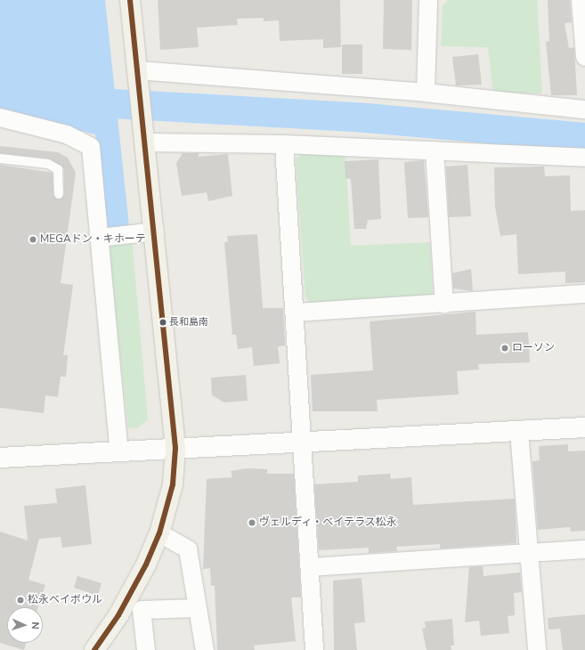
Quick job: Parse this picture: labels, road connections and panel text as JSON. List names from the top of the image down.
{
  "places": [
    "MEGAドン・キホーテ",
    "長和島南",
    "ローソン",
    "ヴェルディ・ベイテラス松永",
    "松永ベイボウル"
  ],
  "north": "right"
}
